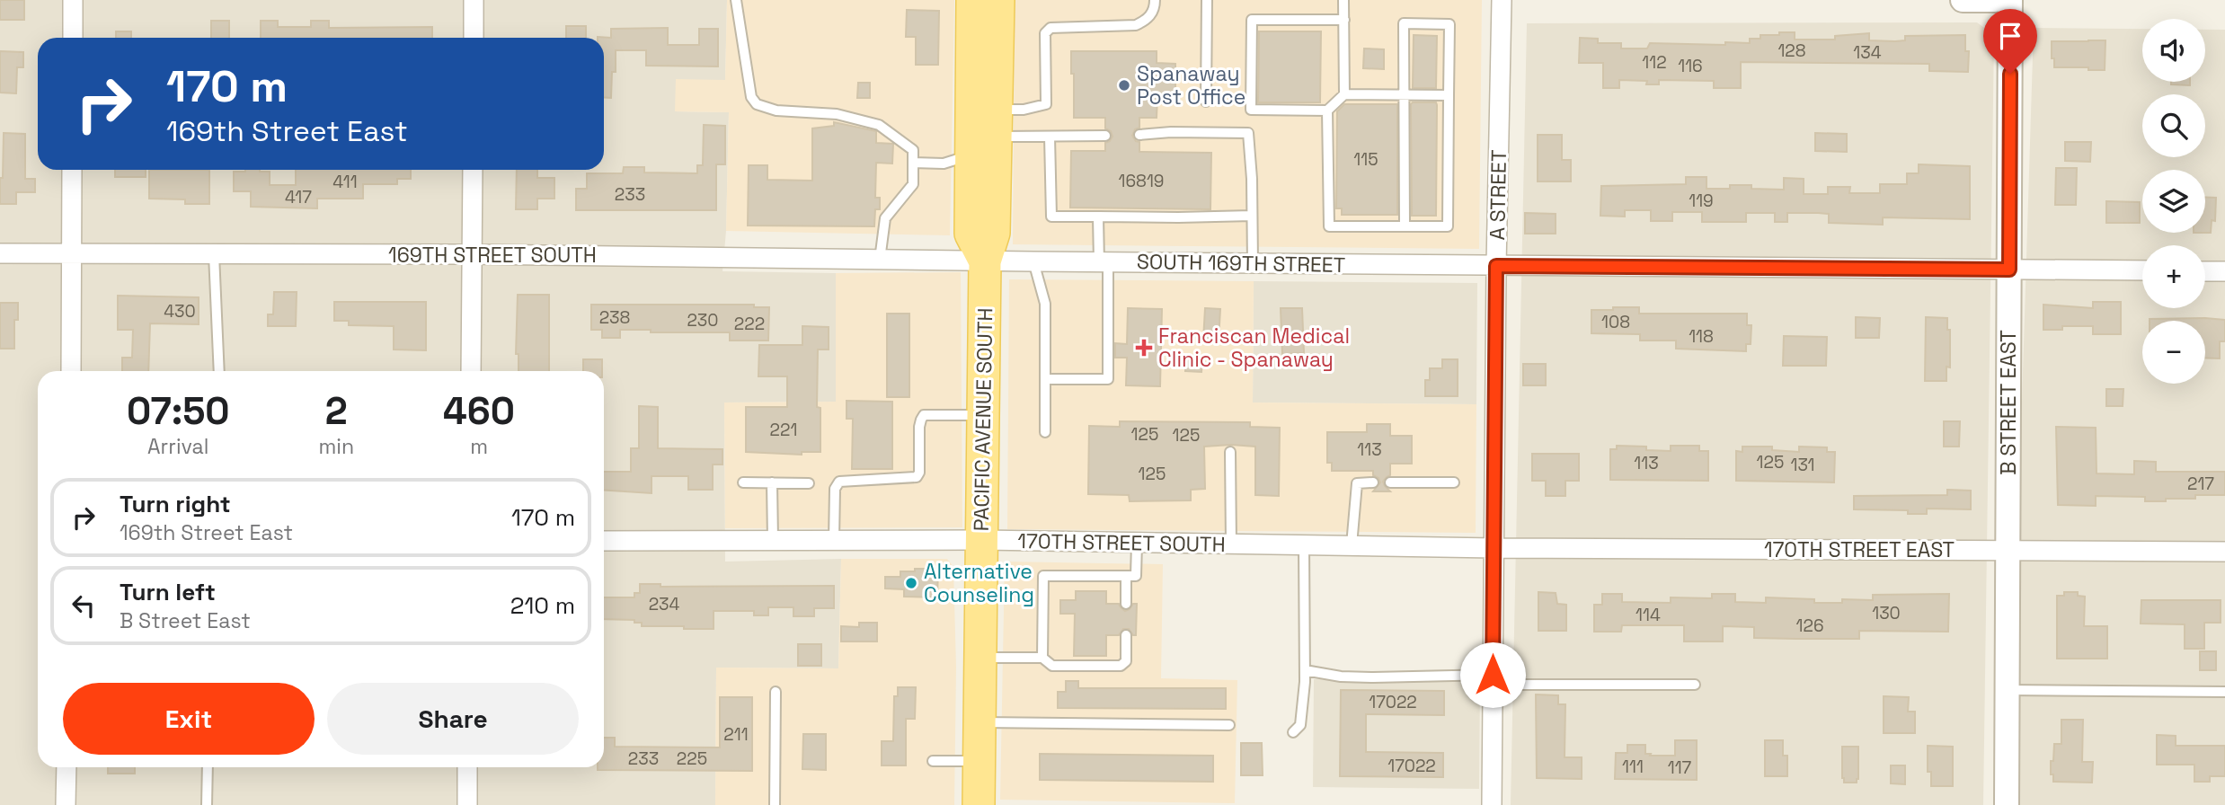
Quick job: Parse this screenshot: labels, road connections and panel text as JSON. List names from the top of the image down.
{
  "streets": {
    "main road": ["PACIFIC AVENUE SOUTH"],
    "street": [
      "A STREET",
      "169TH STREET SOUTH",
      "SOUTH 169TH STREET",
      "B STREET EAST",
      "170TH STREET SOUTH",
      "170TH STREET EAST"
    ]
  },
  "crossings": [
    ["A STREET", "SOUTH 169TH STREET"],
    ["A STREET", "170TH STREET SOUTH"],
    ["A STREET", "170TH STREET EAST"],
    ["169TH STREET SOUTH", "SOUTH 169TH STREET"],
    ["169TH STREET SOUTH", "PACIFIC AVENUE SOUTH"],
    ["SOUTH 169TH STREET", "B STREET EAST"],
    ["SOUTH 169TH STREET", "PACIFIC AVENUE SOUTH"],
    ["B STREET EAST", "170TH STREET EAST"],
    ["PACIFIC AVENUE SOUTH", "170TH STREET SOUTH"],
    ["170TH STREET SOUTH", "170TH STREET EAST"]
  ],
  "places": {
    "other": ["Spanaway Post Office", "Alternative Counseling"],
    "health": ["Franciscan Medical Clinic - Spanaway"]
  },
  "house_numbers": [
    "128",
    "134",
    "112",
    "116",
    "115",
    "16819",
    "411",
    "233",
    "417",
    "119",
    "430",
    "238",
    "230",
    "108",
    "222",
    "118",
    "221",
    "125",
    "125",
    "113",
    "125",
    "113",
    "131",
    "125",
    "217",
    "234",
    "130",
    "114",
    "126",
    "17022",
    "211",
    "233",
    "225",
    "17022",
    "111",
    "117"
  ],
  "page": {
    "map_buttons": ["+", "−"],
    "turn": ["170 m", "169th Street East"],
    "eta": [
      "07:50",
      "Arrival",
      "2",
      "min",
      "460",
      "m"
    ],
    "list": [
      {
        "name": "Turn right",
        "note": "169th Street East",
        "value": "170 m"
      },
      {
        "name": "Turn left",
        "note": "B Street East",
        "value": "210 m"
      }
    ],
    "buttons": ["Exit", "Share"]
  }
}
